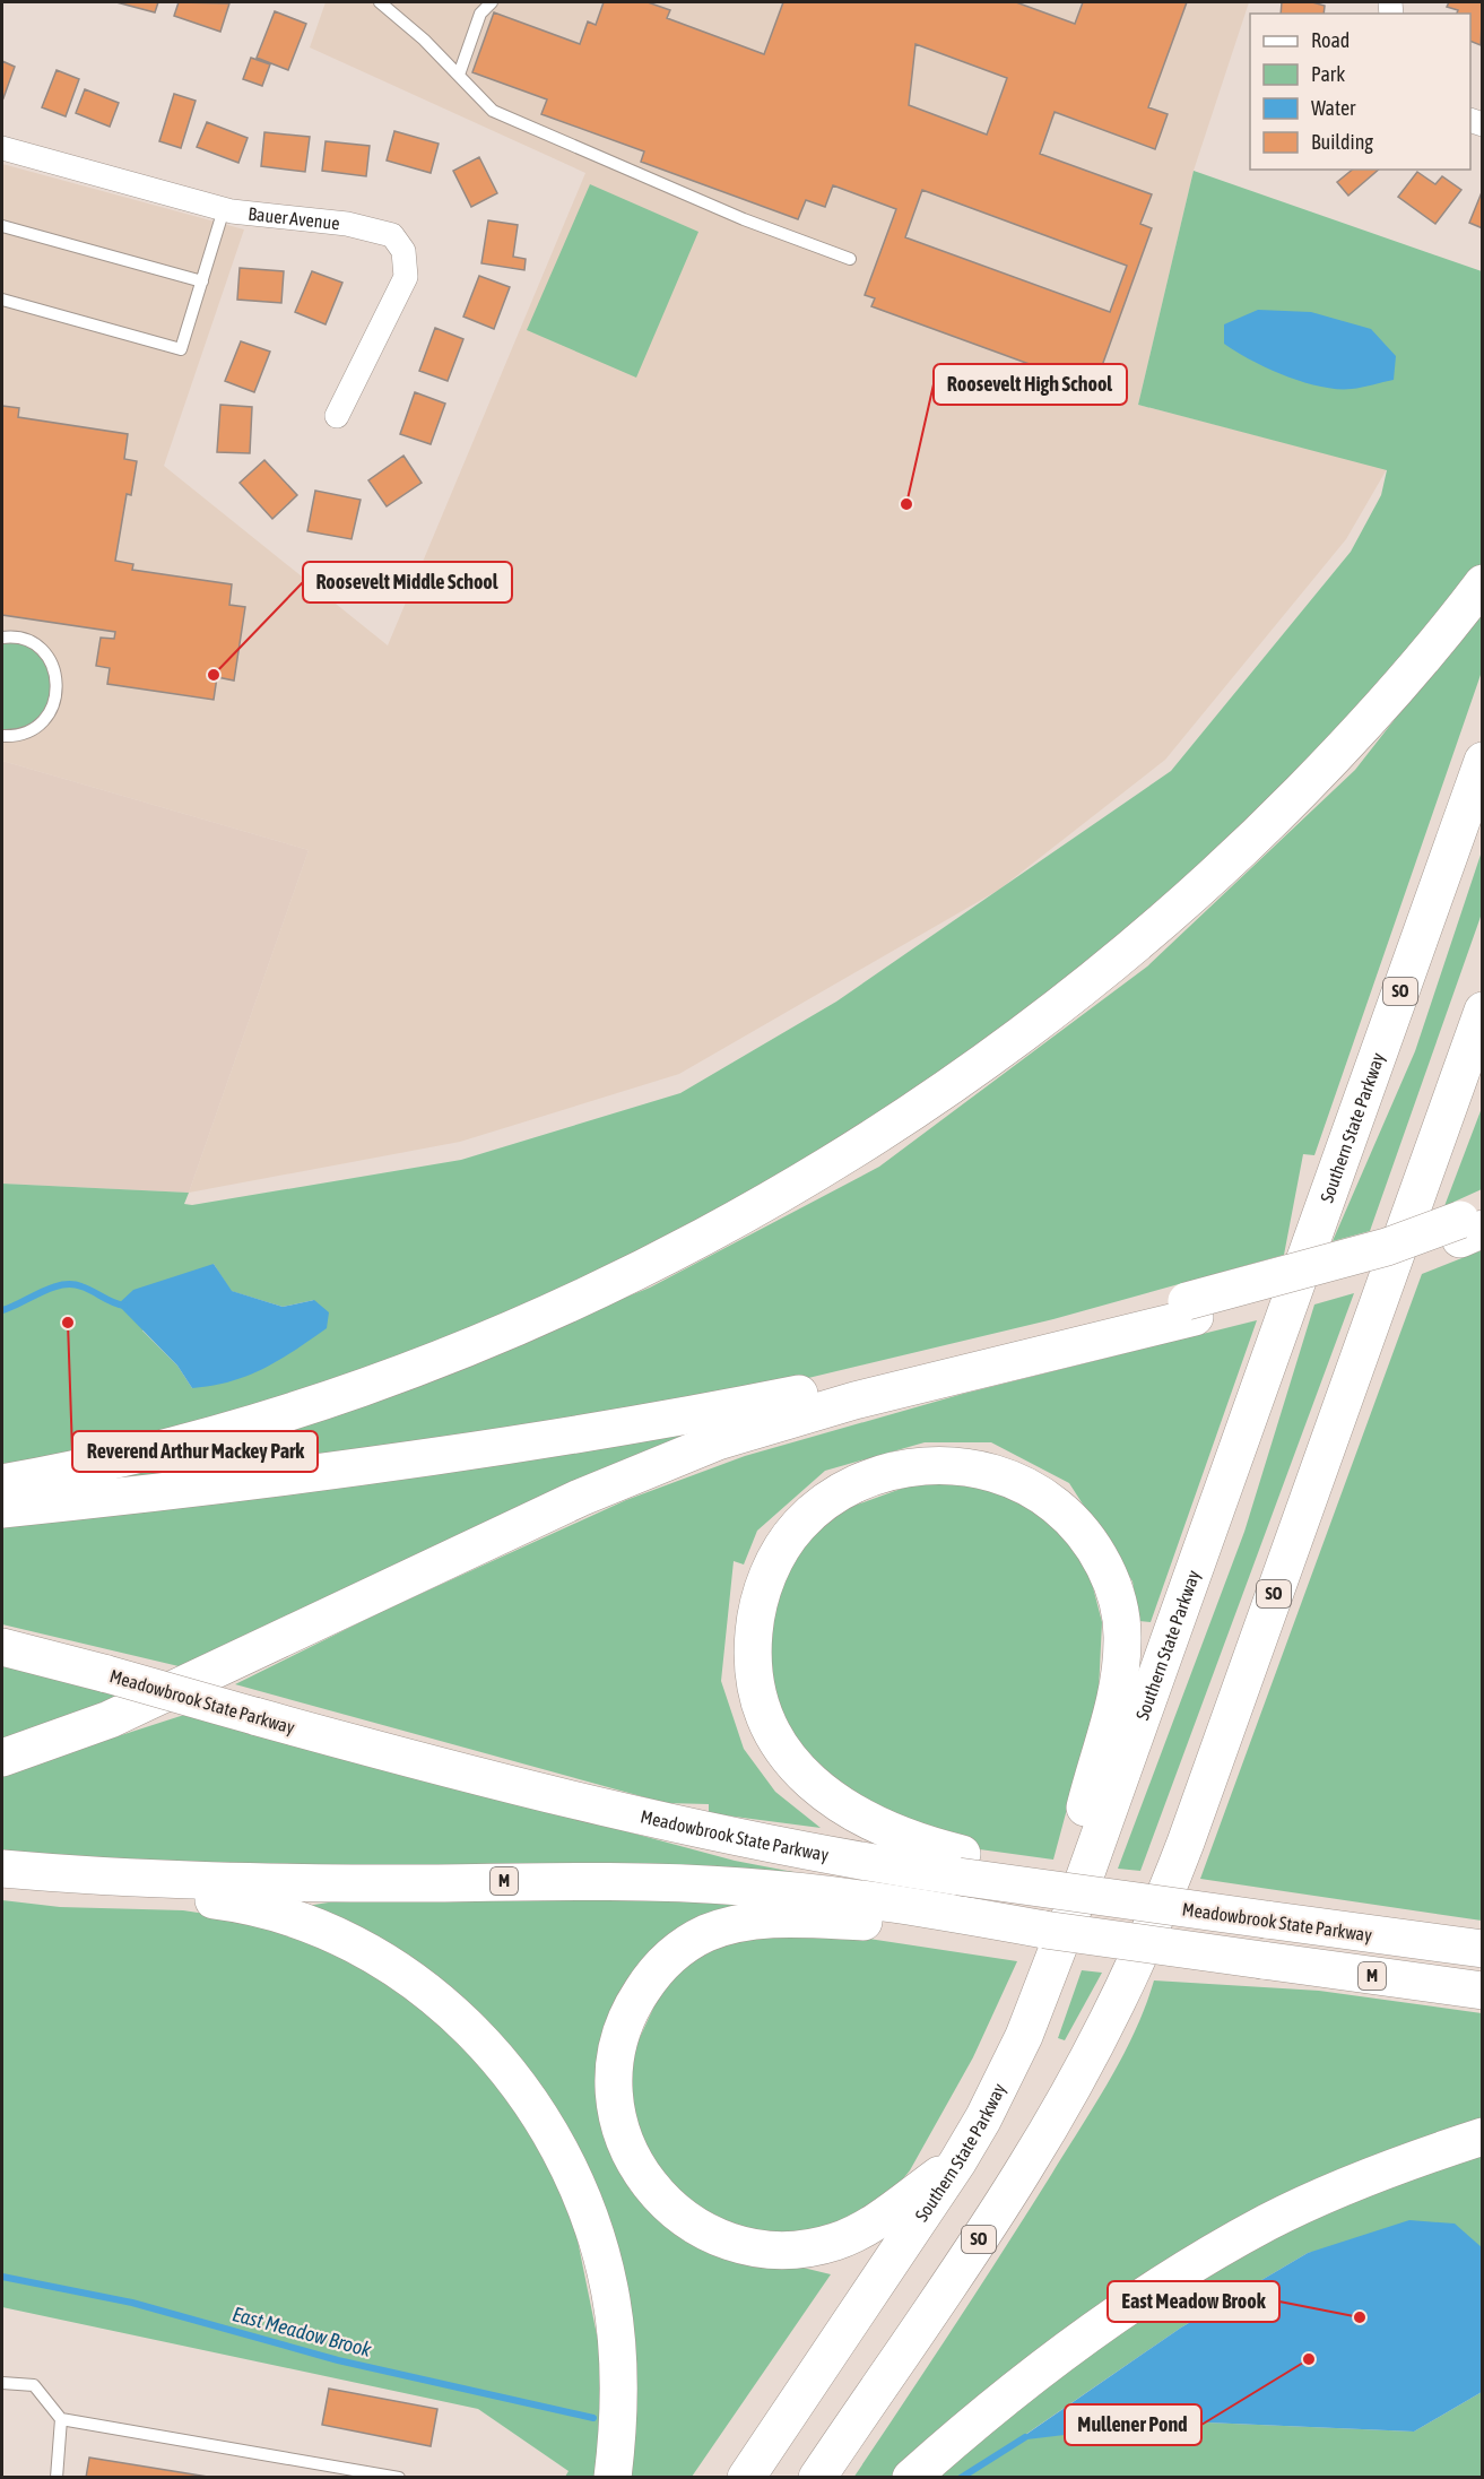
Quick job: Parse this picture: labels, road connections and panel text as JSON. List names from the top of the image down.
{
  "streets": {
    "highway": [
      "SO",
      "Southern State Parkway",
      "Meadowbrook State Parkway",
      "M"
    ],
    "street": ["Bauer Avenue"]
  },
  "water": ["East Meadow Brook"],
  "places": [
    "Roosevelt High School",
    "Roosevelt Middle School",
    "Reverend Arthur Mackey Park",
    "East Meadow Brook",
    "Mullener Pond"
  ],
  "legend": [
    "Road",
    "Park",
    "Water",
    "Building"
  ]
}
